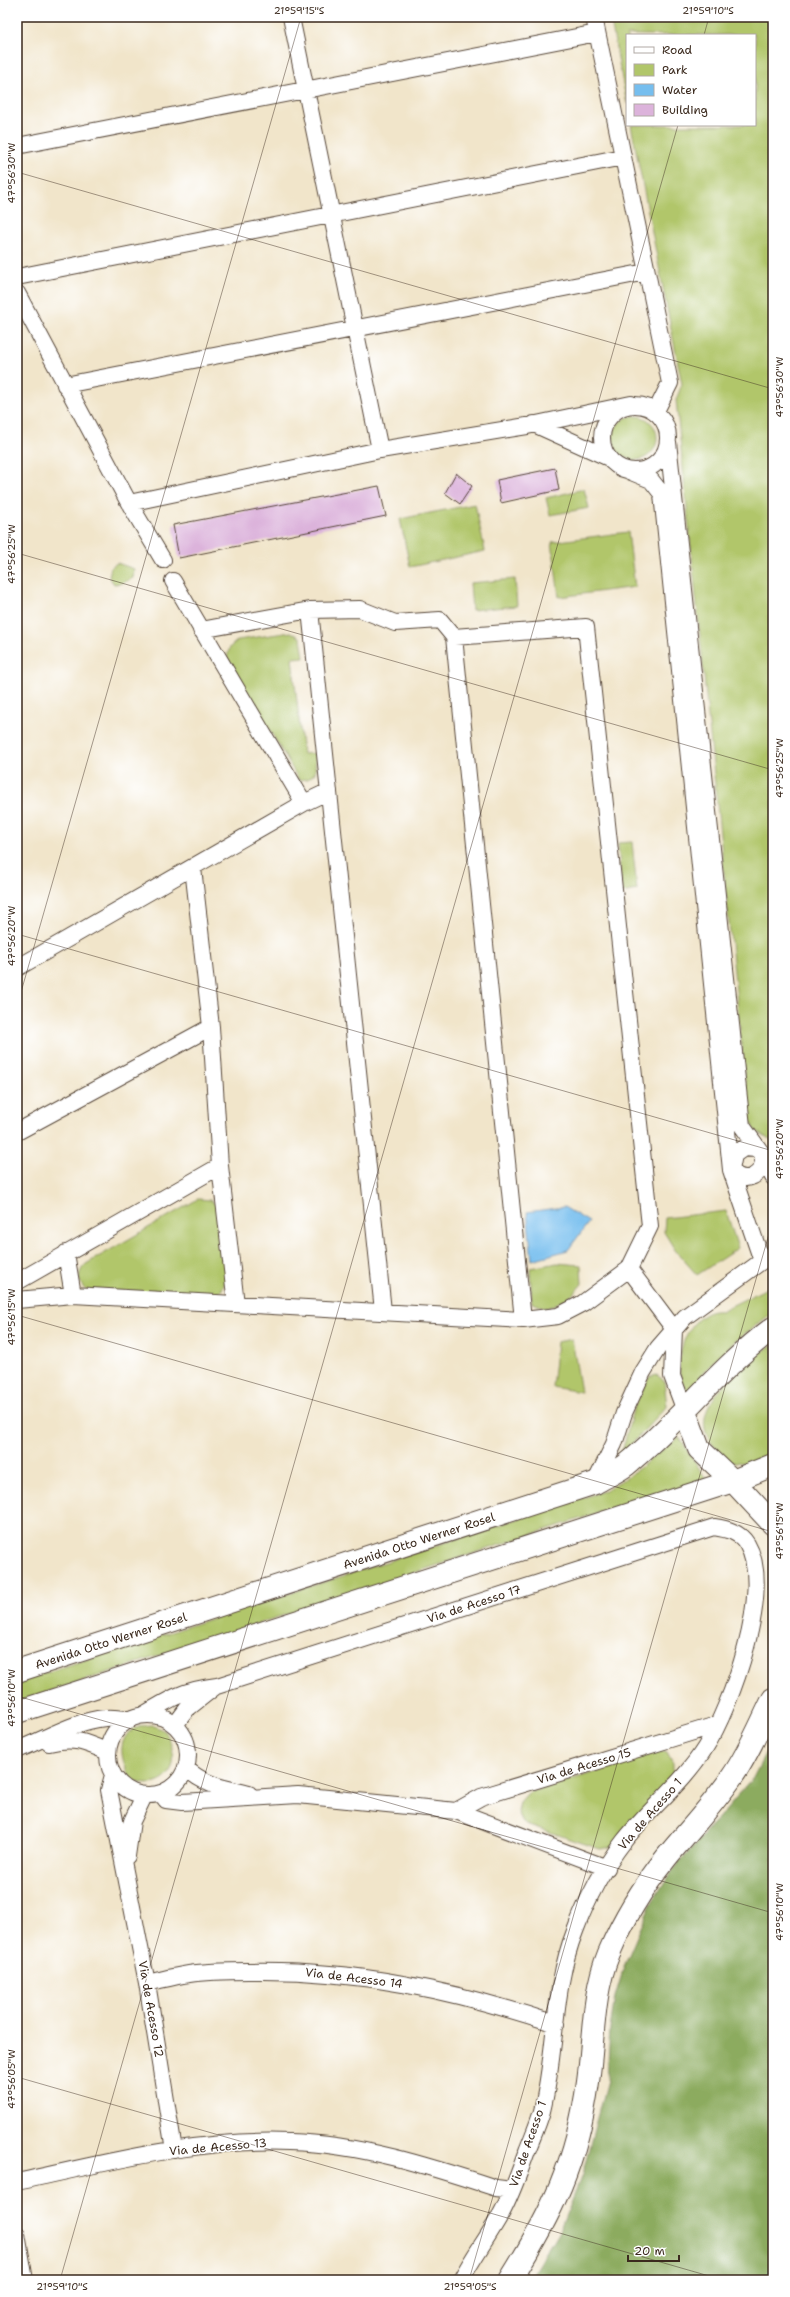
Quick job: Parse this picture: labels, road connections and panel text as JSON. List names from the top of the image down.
{
  "streets": {
    "street": [
      "Avenida Otto Werner Rosel",
      "Via de Acesso 17",
      "Via de Acesso 15",
      "Via de Acesso 1",
      "Via de Acesso 14",
      "Via de Acesso 12",
      "Via de Acesso 13"
    ]
  },
  "crossings": [
    ["Via de Acesso 17", "Via de Acesso 1"],
    ["Via de Acesso 17", "Via de Acesso 12"],
    ["Via de Acesso 15", "Via de Acesso 1"],
    ["Via de Acesso 1", "Via de Acesso 14"],
    ["Via de Acesso 1", "Via de Acesso 13"],
    ["Via de Acesso 14", "Via de Acesso 12"],
    ["Via de Acesso 12", "Via de Acesso 13"]
  ],
  "legend": [
    "Road",
    "Park",
    "Water",
    "Building"
  ],
  "scale_bar": "20 m",
  "coordinates": [
    "21°59'15\"S",
    "21°59'10\"S",
    "47°56'30\"W",
    "47°56'25\"W",
    "47°56'20\"W",
    "47°56'15\"W",
    "47°56'10\"W",
    "47°56'05\"W",
    "21°59'05\"S"
  ]
}
